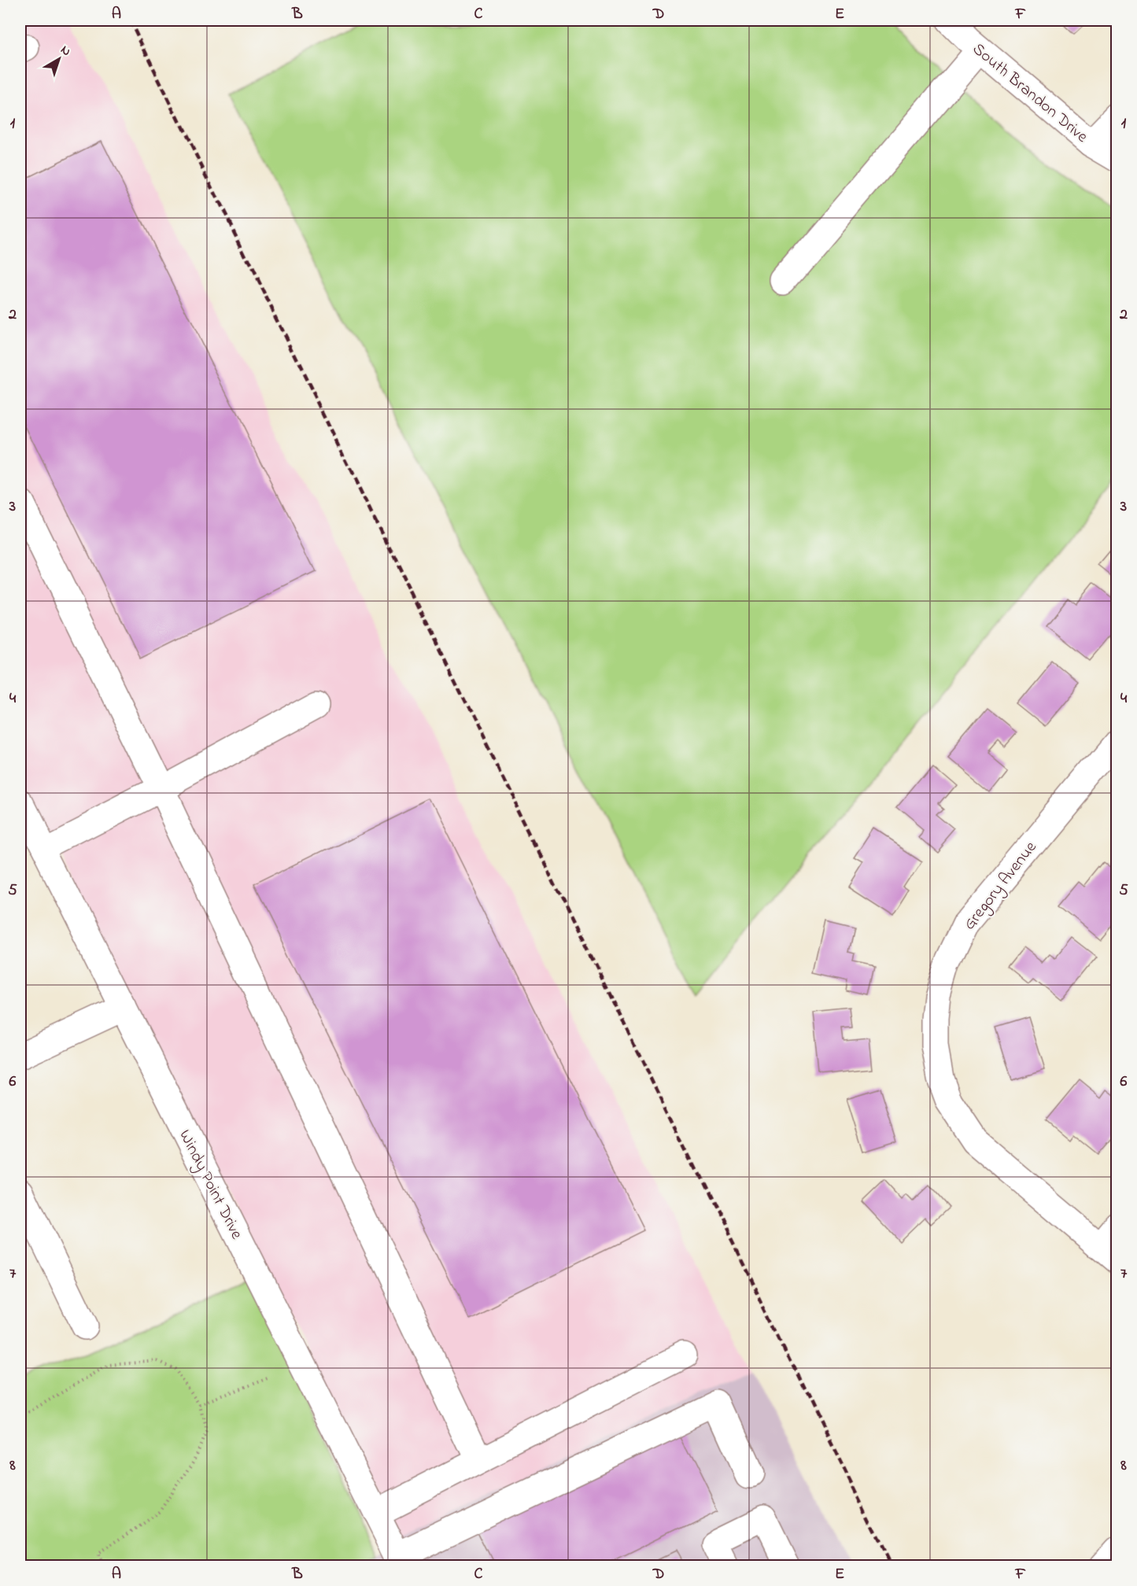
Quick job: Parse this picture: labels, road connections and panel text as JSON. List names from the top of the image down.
{
  "streets": {
    "street": ["South Brandon Drive", "Gregory Avenue", "Windy Point Drive"]
  },
  "north": "top right",
  "grid": {
    "columns": [
      "A",
      "B",
      "C",
      "D",
      "E",
      "F"
    ],
    "rows": [
      "1",
      "2",
      "3",
      "4",
      "5",
      "6",
      "7",
      "8"
    ]
  }
}
